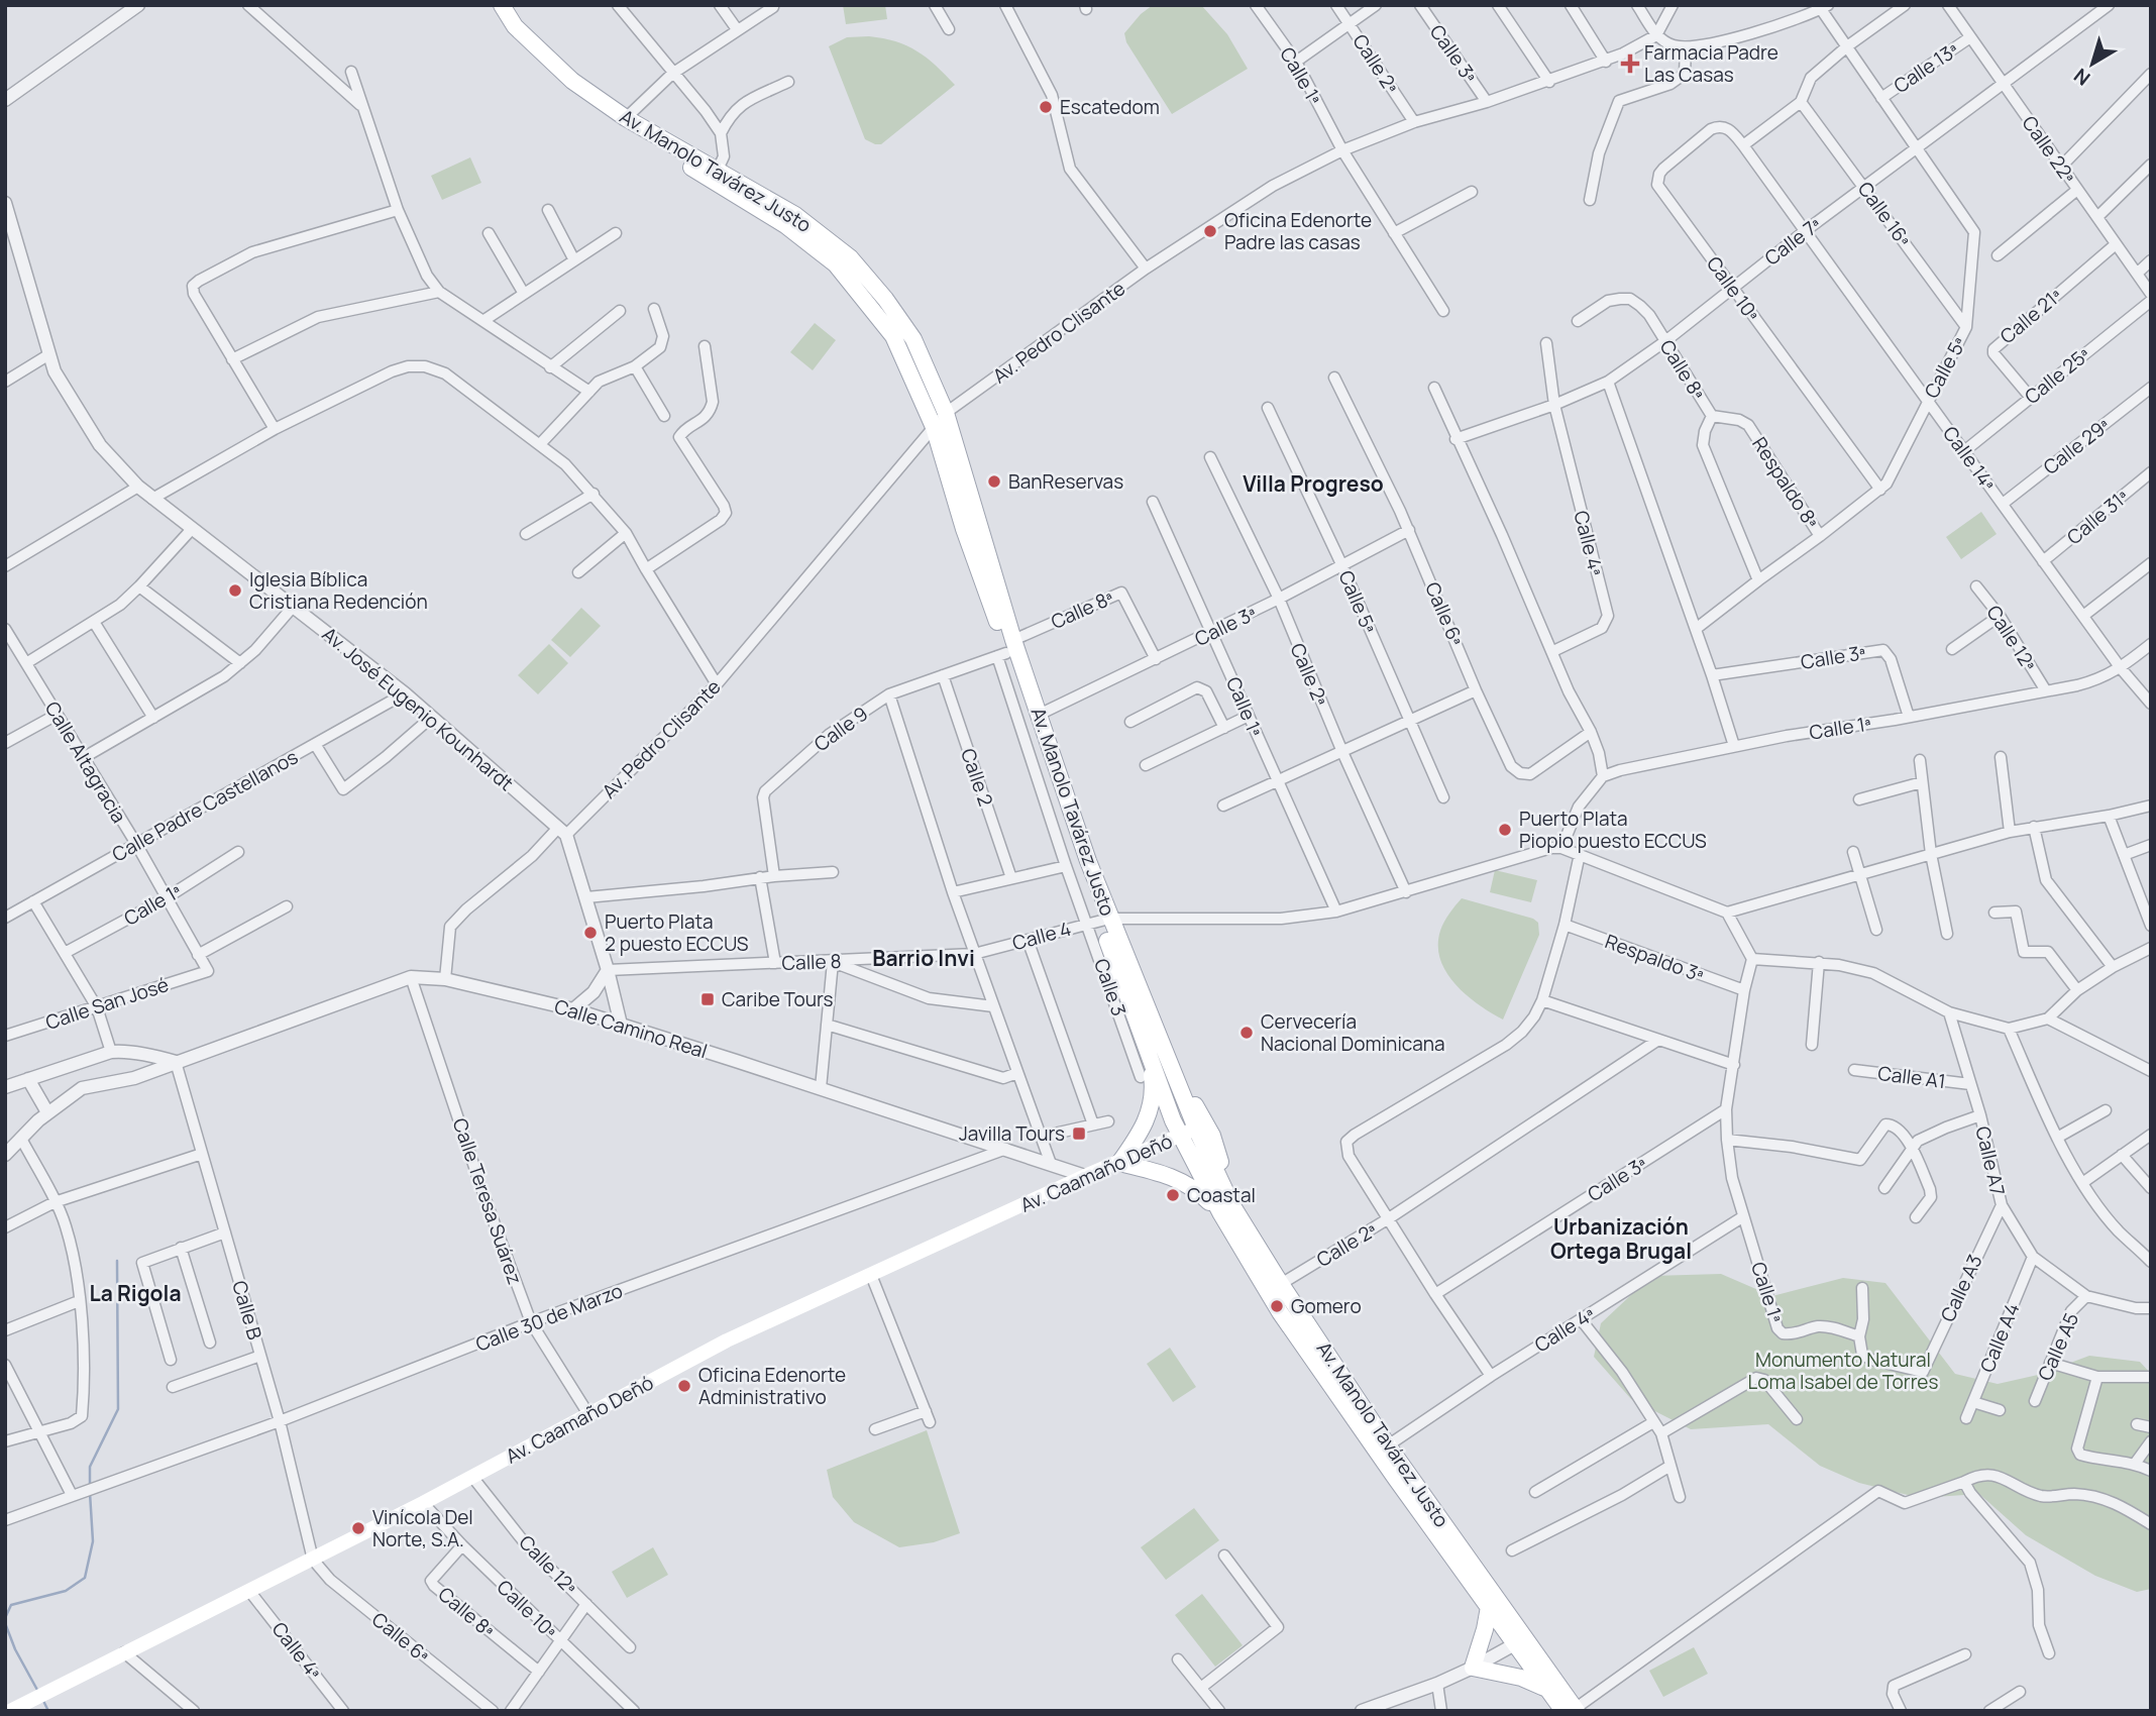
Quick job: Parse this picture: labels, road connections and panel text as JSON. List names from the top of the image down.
{
  "streets": {
    "main road": ["Av. Manolo Tavárez Justo", "Av. Caamaño Deñó"],
    "street": [
      "Calle 3ª",
      "Calle 2ª",
      "Calle 13ª",
      "Calle 1ª",
      "Calle 22ª",
      "Calle 16ª",
      "Calle 7ª",
      "Calle 10ª",
      "Calle 21ª",
      "Av. Pedro Clisante",
      "Calle 5ª",
      "Calle 8ª",
      "Calle 25ª",
      "Calle 29ª",
      "Calle 14ª",
      "Respaldo 8ª",
      "Calle 31ª",
      "Calle 4ª",
      "Calle 6ª",
      "Calle 12ª",
      "Av. José Eugenio Kounhardt",
      "Calle 9",
      "Calle Altagracia",
      "Calle 2",
      "Calle Padre Castellanos",
      "Calle 4",
      "Respaldo 3ª",
      "Calle 8",
      "Calle 3",
      "Calle San José",
      "Calle Camino Real",
      "Calle A1",
      "Calle A7",
      "Calle Teresa Suárez",
      "Calle A3",
      "Calle B",
      "Calle 30 de Marzo",
      "Calle A4",
      "Calle A5"
    ]
  },
  "crossings": [
    ["Calle 3ª", "Calle 2ª"],
    ["Calle 3ª", "Calle 1ª"],
    ["Calle 3ª", "Av. Manolo Tavárez Justo"],
    ["Calle 3ª", "Av. Pedro Clisante"],
    ["Calle 3ª", "Calle 5ª"],
    ["Calle 3ª", "Calle 8ª"],
    ["Calle 3ª", "Calle 6ª"],
    ["Calle 2ª", "Av. Manolo Tavárez Justo"],
    ["Calle 2ª", "Av. Pedro Clisante"],
    ["Calle 2ª", "Calle 4"],
    ["Calle 13ª", "Calle 22ª"],
    ["Calle 13ª", "Calle 5ª"],
    ["Calle 1ª", "Av. Pedro Clisante"],
    ["Calle 1ª", "Calle 14ª"],
    ["Calle 1ª", "Calle 4ª"],
    ["Calle 1ª", "Calle 12ª"],
    ["Calle 1ª", "Calle Altagracia"],
    ["Calle 1ª", "Calle 4"],
    ["Calle 1ª", "Respaldo 3ª"],
    ["Calle 1ª", "Calle A3"],
    ["Calle 22ª", "Calle 7ª"],
    ["Calle 22ª", "Calle 21ª"],
    ["Av. Manolo Tavárez Justo", "Av. Pedro Clisante"],
    ["Av. Manolo Tavárez Justo", "Calle 8ª"],
    ["Av. Manolo Tavárez Justo", "Calle 4ª"],
    ["Av. Manolo Tavárez Justo", "Calle 9"],
    ["Av. Manolo Tavárez Justo", "Calle 4"],
    ["Av. Manolo Tavárez Justo", "Calle 3"],
    ["Av. Manolo Tavárez Justo", "Av. Caamaño Deñó"],
    ["Calle 16ª", "Calle 7ª"],
    ["Calle 16ª", "Calle 5ª"],
    ["Calle 7ª", "Calle 10ª"],
    ["Calle 7ª", "Calle 5ª"],
    ["Calle 7ª", "Calle 8ª"],
    ["Calle 7ª", "Calle 14ª"],
    ["Calle 7ª", "Calle 4ª"],
    ["Calle 10ª", "Calle 5ª"],
    ["Calle 10ª", "Calle 8ª"],
    ["Calle 10ª", "Calle 14ª"],
    ["Calle 10ª", "Av. Caamaño Deñó"],
    ["Calle 21ª", "Calle 25ª"],
    ["Av. Pedro Clisante", "Av. José Eugenio Kounhardt"],
    ["Av. Pedro Clisante", "Calle Camino Real"],
    ["Calle 5ª", "Calle 8ª"],
    ["Calle 5ª", "Calle 14ª"],
    ["Calle 5ª", "Respaldo 8ª"],
    ["Calle 8ª", "Respaldo 8ª"],
    ["Calle 8ª", "Calle 9"],
    ["Calle 8ª", "Calle 3"],
    ["Calle 25ª", "Calle 14ª"],
    ["Calle 29ª", "Calle 14ª"],
    ["Calle 14ª", "Calle 31ª"],
    ["Calle 4ª", "Av. Caamaño Deñó"],
    ["Calle 6ª", "Av. Caamaño Deñó"],
    ["Calle 6ª", "Calle B"],
    ["Calle 12ª", "Av. Caamaño Deñó"],
    ["Av. José Eugenio Kounhardt", "Calle Padre Castellanos"],
    ["Calle 9", "Calle 2"],
    ["Calle 9", "Calle 3"],
    ["Calle Altagracia", "Calle Padre Castellanos"],
    ["Calle Altagracia", "Calle San José"],
    ["Calle 4", "Calle 8"],
    ["Calle 4", "Calle 3"],
    ["Calle Camino Real", "Av. Caamaño Deñó"],
    ["Calle Camino Real", "Calle Teresa Suárez"],
    ["Calle Camino Real", "Calle B"],
    ["Calle Camino Real", "Calle 30 de Marzo"],
    ["Calle A1", "Calle A7"],
    ["Calle A7", "Calle A3"],
    ["Calle A7", "Calle A4"],
    ["Calle A7", "Calle A5"],
    ["Av. Caamaño Deñó", "Calle Teresa Suárez"],
    ["Av. Caamaño Deñó", "Calle B"],
    ["Calle Teresa Suárez", "Calle 30 de Marzo"],
    ["Calle B", "Calle 30 de Marzo"]
  ],
  "districts": [
    "Villa Progreso",
    "Barrio Invi",
    "Urbanización Ortega Brugal",
    "La Rigola"
  ],
  "parks": ["Monumento Natural Loma Isabel de Torres"],
  "places": {
    "health": ["Farmacia Padre Las Casas"],
    "other": [
      "Escatedom",
      "Oficina Edenorte Padre las casas",
      "BanReservas",
      "Iglesia Bíblica Cristiana Redención",
      "Puerto Plata Piopio puesto ECCUS",
      "Puerto Plata 2 puesto ECCUS",
      "Cervecería Nacional Dominicana",
      "Coastal",
      "Gomero",
      "Oficina Edenorte Administrativo",
      "Vinícola Del Norte, S.A."
    ],
    "transit": ["Caribe Tours", "Javilla Tours"]
  },
  "north": "bottom left"
}
